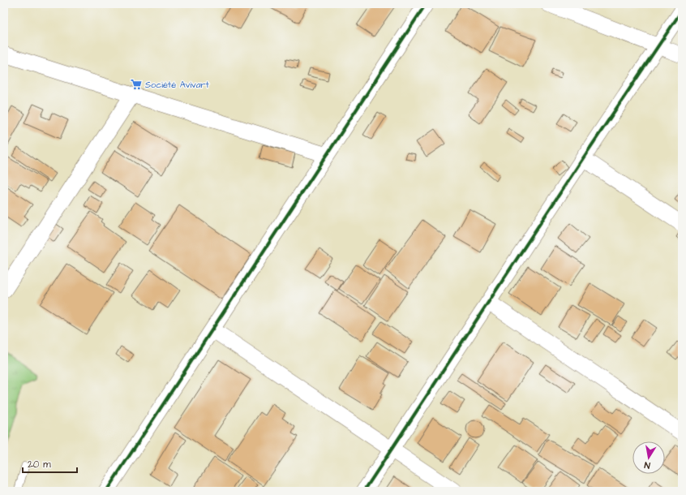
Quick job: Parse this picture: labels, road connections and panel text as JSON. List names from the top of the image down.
{
  "places": {
    "supermarket": ["Société Avivart"]
  },
  "scale_bar": "20 m",
  "north": "bottom"
}
